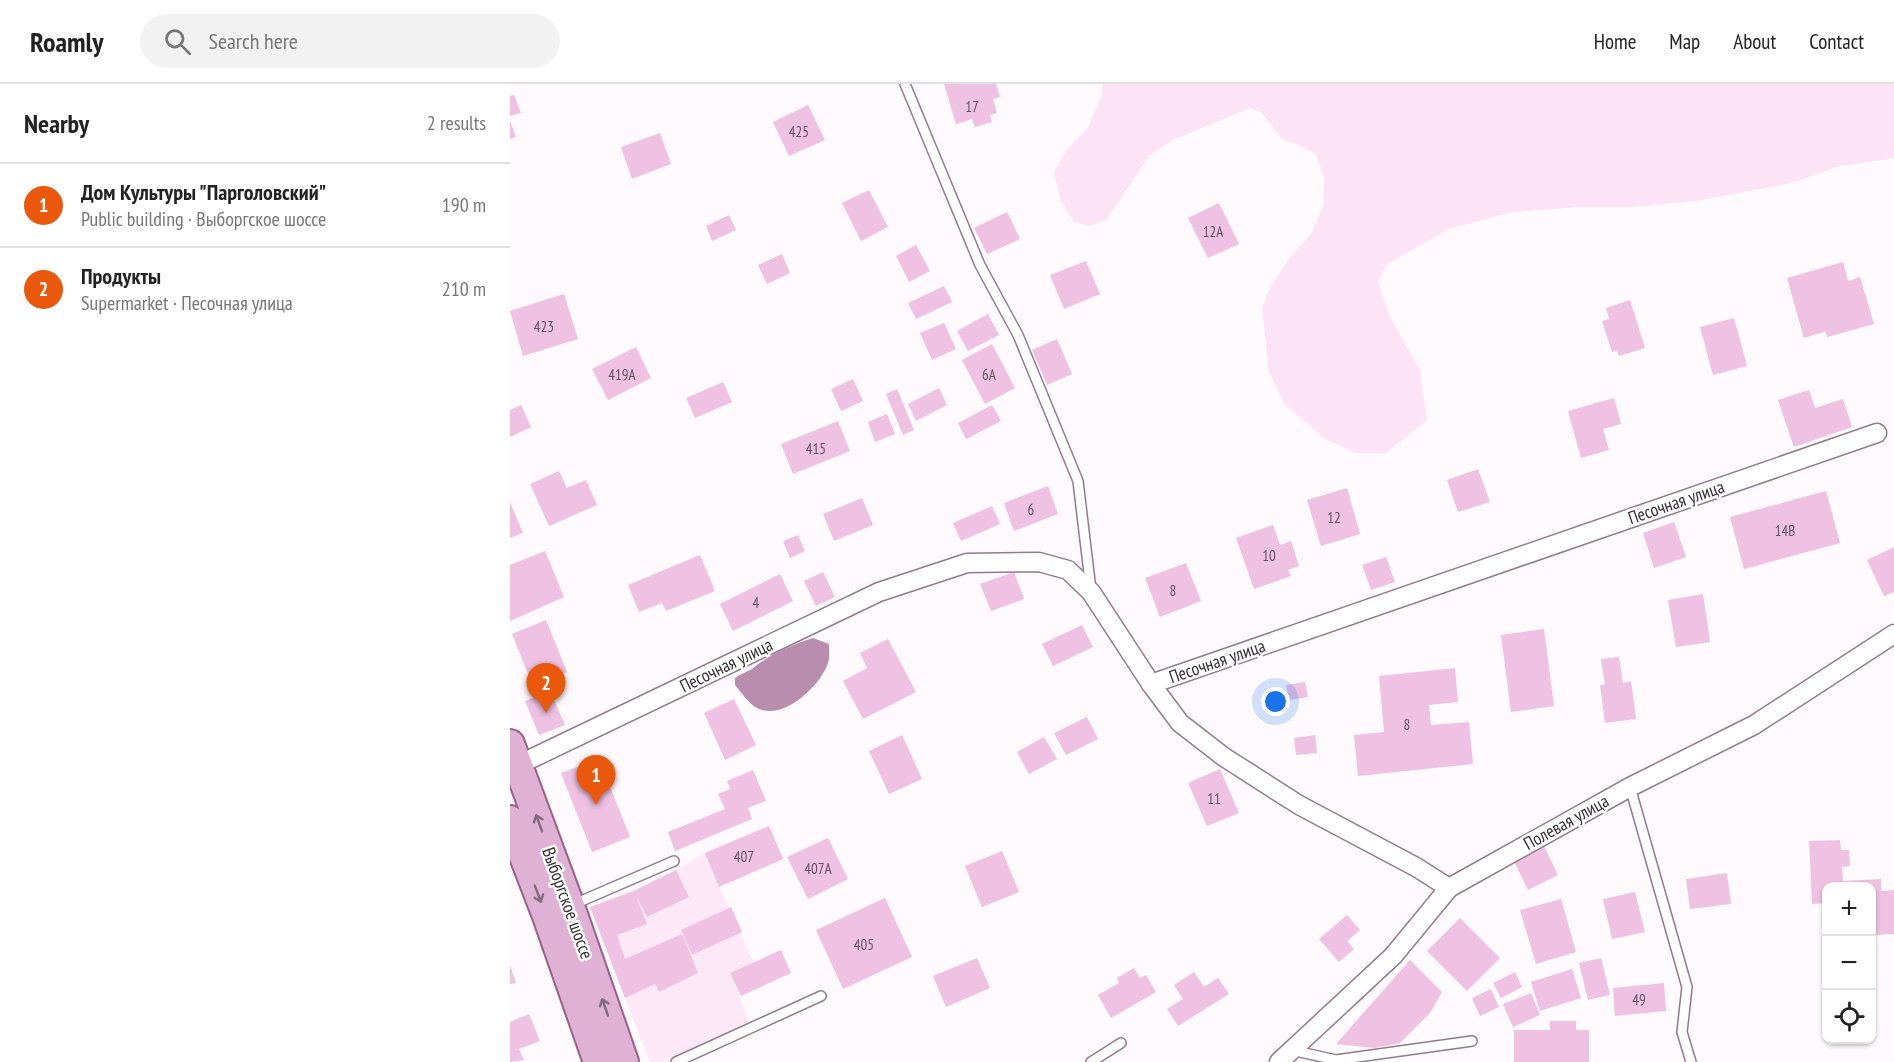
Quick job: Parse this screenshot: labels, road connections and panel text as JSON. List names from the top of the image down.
{
  "streets": {
    "main road": ["Выборгское шоссе"],
    "street": ["Песочная улица", "Полевая улица"]
  },
  "crossings": [
    ["Песочная улица", "Выборгское шоссе"]
  ],
  "house_numbers": [
    "17",
    "425",
    "12А",
    "423",
    "419А",
    "6А",
    "415",
    "6",
    "12",
    "14В",
    "10",
    "8",
    "4",
    "8",
    "11",
    "407",
    "407А",
    "405",
    "49"
  ],
  "page": {
    "header": "Roamly",
    "search": "Search here",
    "nav": [
      "Home",
      "Map",
      "About",
      "Contact"
    ],
    "heading": ["Nearby", "2 results"],
    "list": [
      {
        "mark": "1",
        "name": "Дом Культуры \"Парголовский\"",
        "note": "Public building · Выборгское шоссе",
        "value": "190 m"
      },
      {
        "mark": "2",
        "name": "Продукты",
        "note": "Supermarket · Песочная улица",
        "value": "210 m"
      }
    ],
    "pins": ["2", "1"],
    "map_buttons": ["+", "−"]
  }
}
